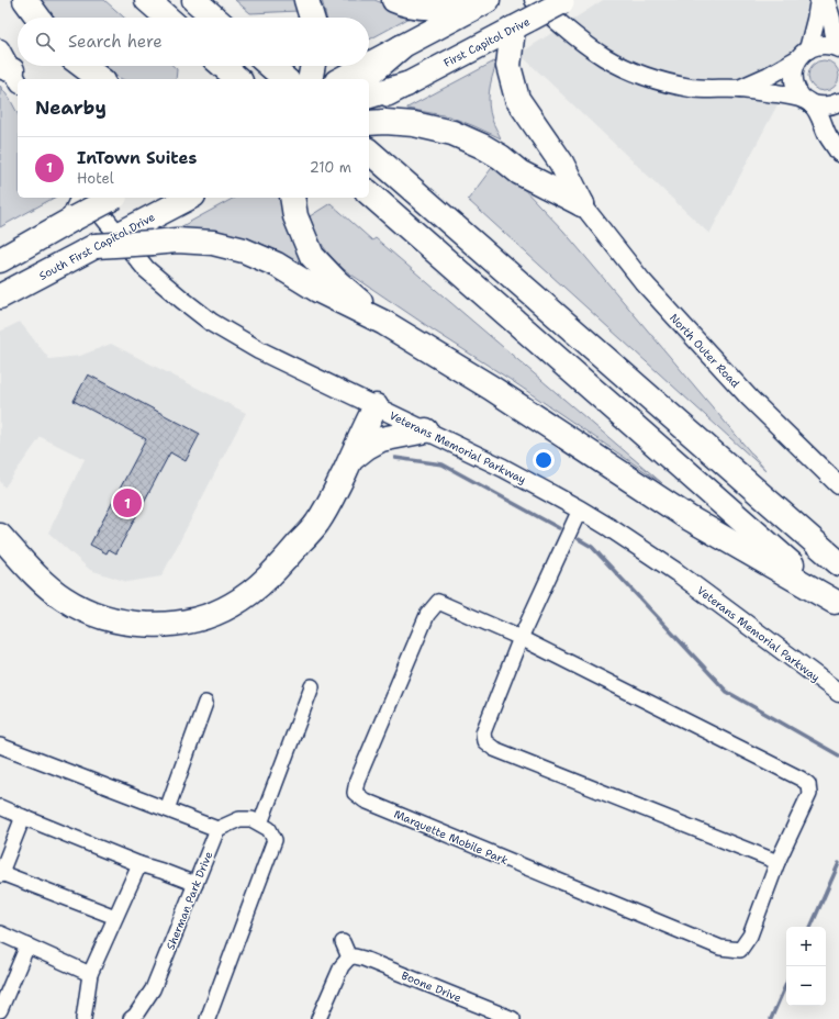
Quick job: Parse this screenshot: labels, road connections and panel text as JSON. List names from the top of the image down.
{
  "streets": {
    "highway": ["South First Capitol Drive"],
    "main road": ["First Capitol Drive"],
    "street": [
      "North Outer Road",
      "Veterans Memorial Parkway",
      "Marquette Mobile Park",
      "Sherman Park Drive",
      "Boone Drive"
    ]
  },
  "page": {
    "search": "Search here",
    "heading": "Nearby",
    "list": [
      {
        "mark": "1",
        "name": "InTown Suites",
        "note": "Hotel",
        "value": "210 m"
      }
    ],
    "pins": "1",
    "map_buttons": ["+", "−"]
  }
}
